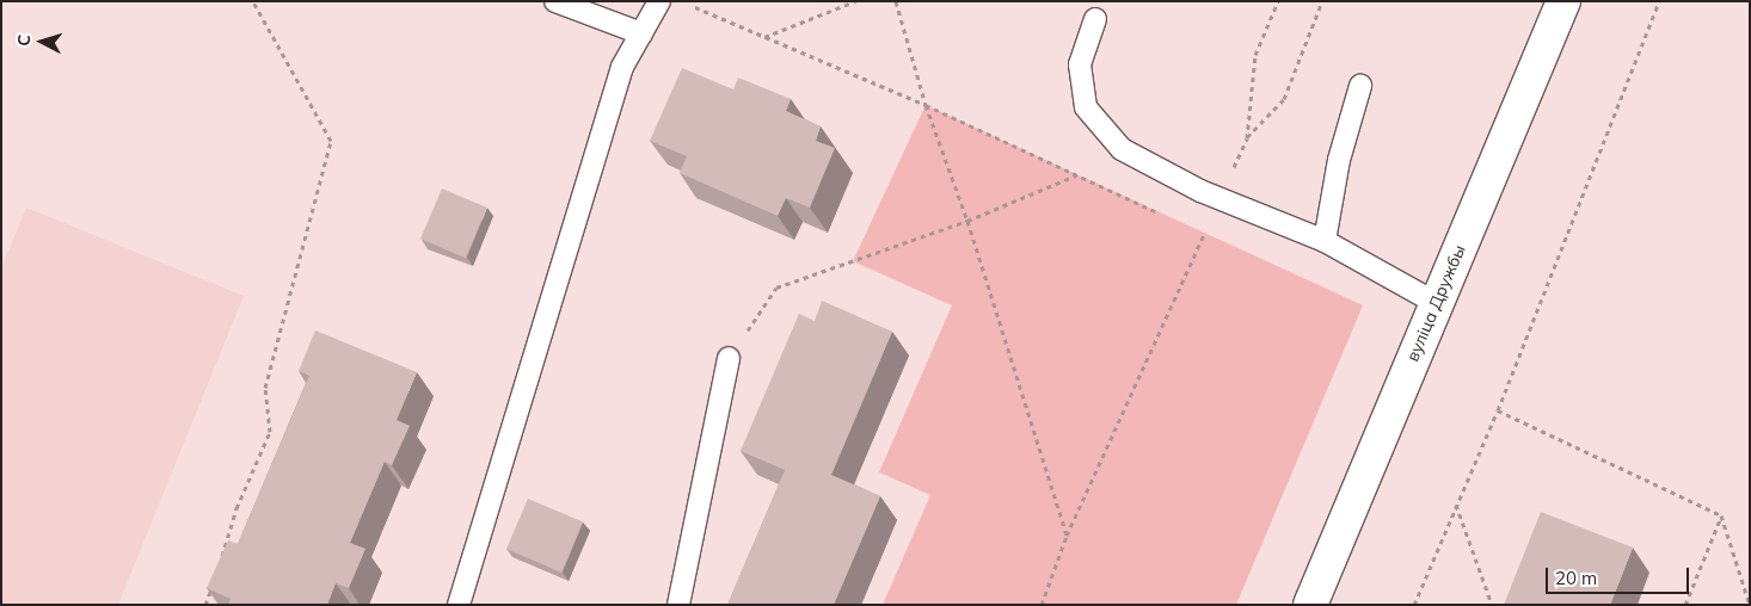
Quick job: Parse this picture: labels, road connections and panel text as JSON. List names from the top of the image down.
{
  "streets": {
    "main road": ["вуліца Дружбы"]
  },
  "scale_bar": "20 m",
  "north": "left"
}
